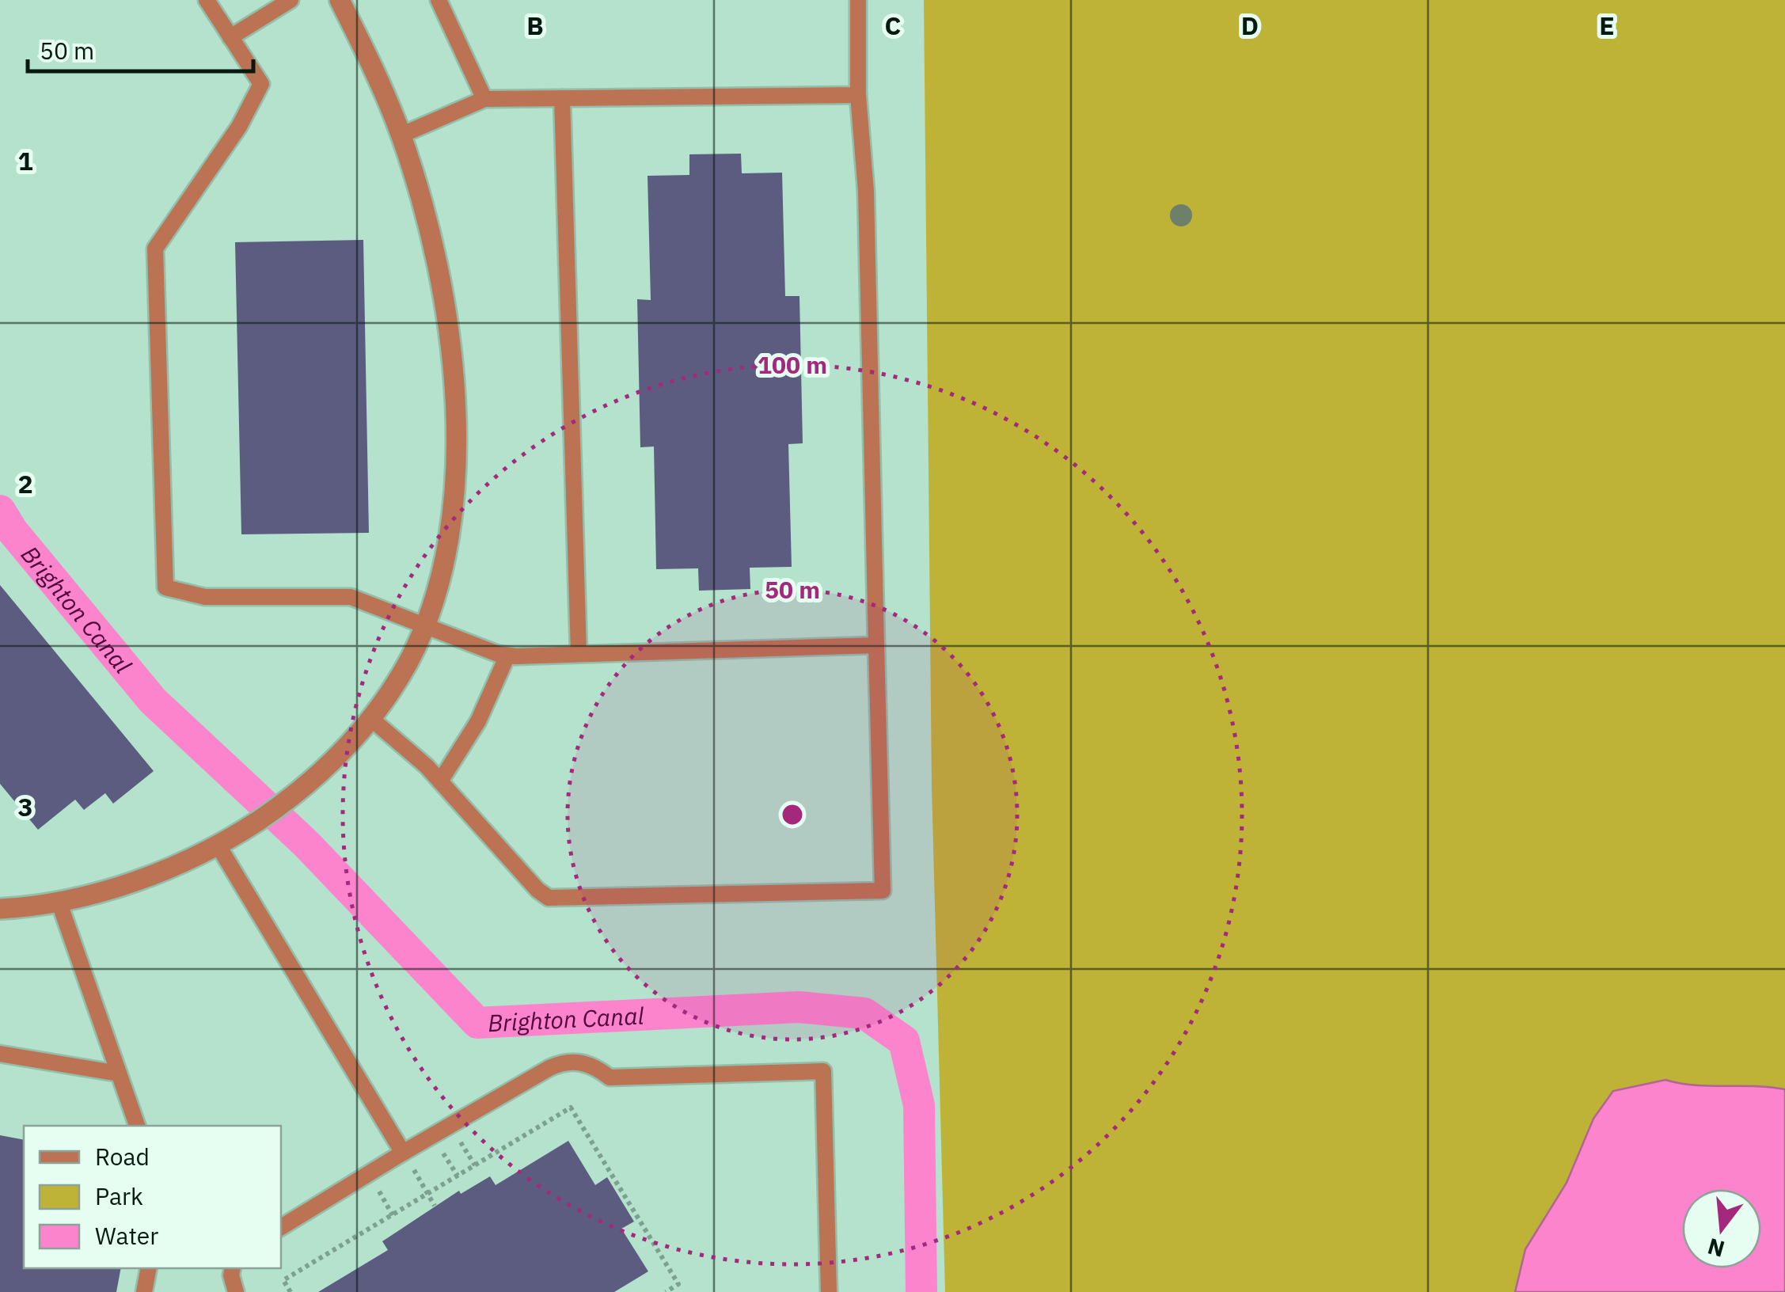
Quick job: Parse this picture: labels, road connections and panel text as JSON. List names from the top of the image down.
{
  "water": ["Brighton Canal"],
  "legend": ["Road", "Park", "Water"],
  "scale_bar": "50 m",
  "north": "bottom",
  "grid": {
    "columns": [
      "B",
      "C",
      "D",
      "E"
    ],
    "rows": ["1", "2", "3"]
  },
  "rings": ["100 m", "50 m"]
}
